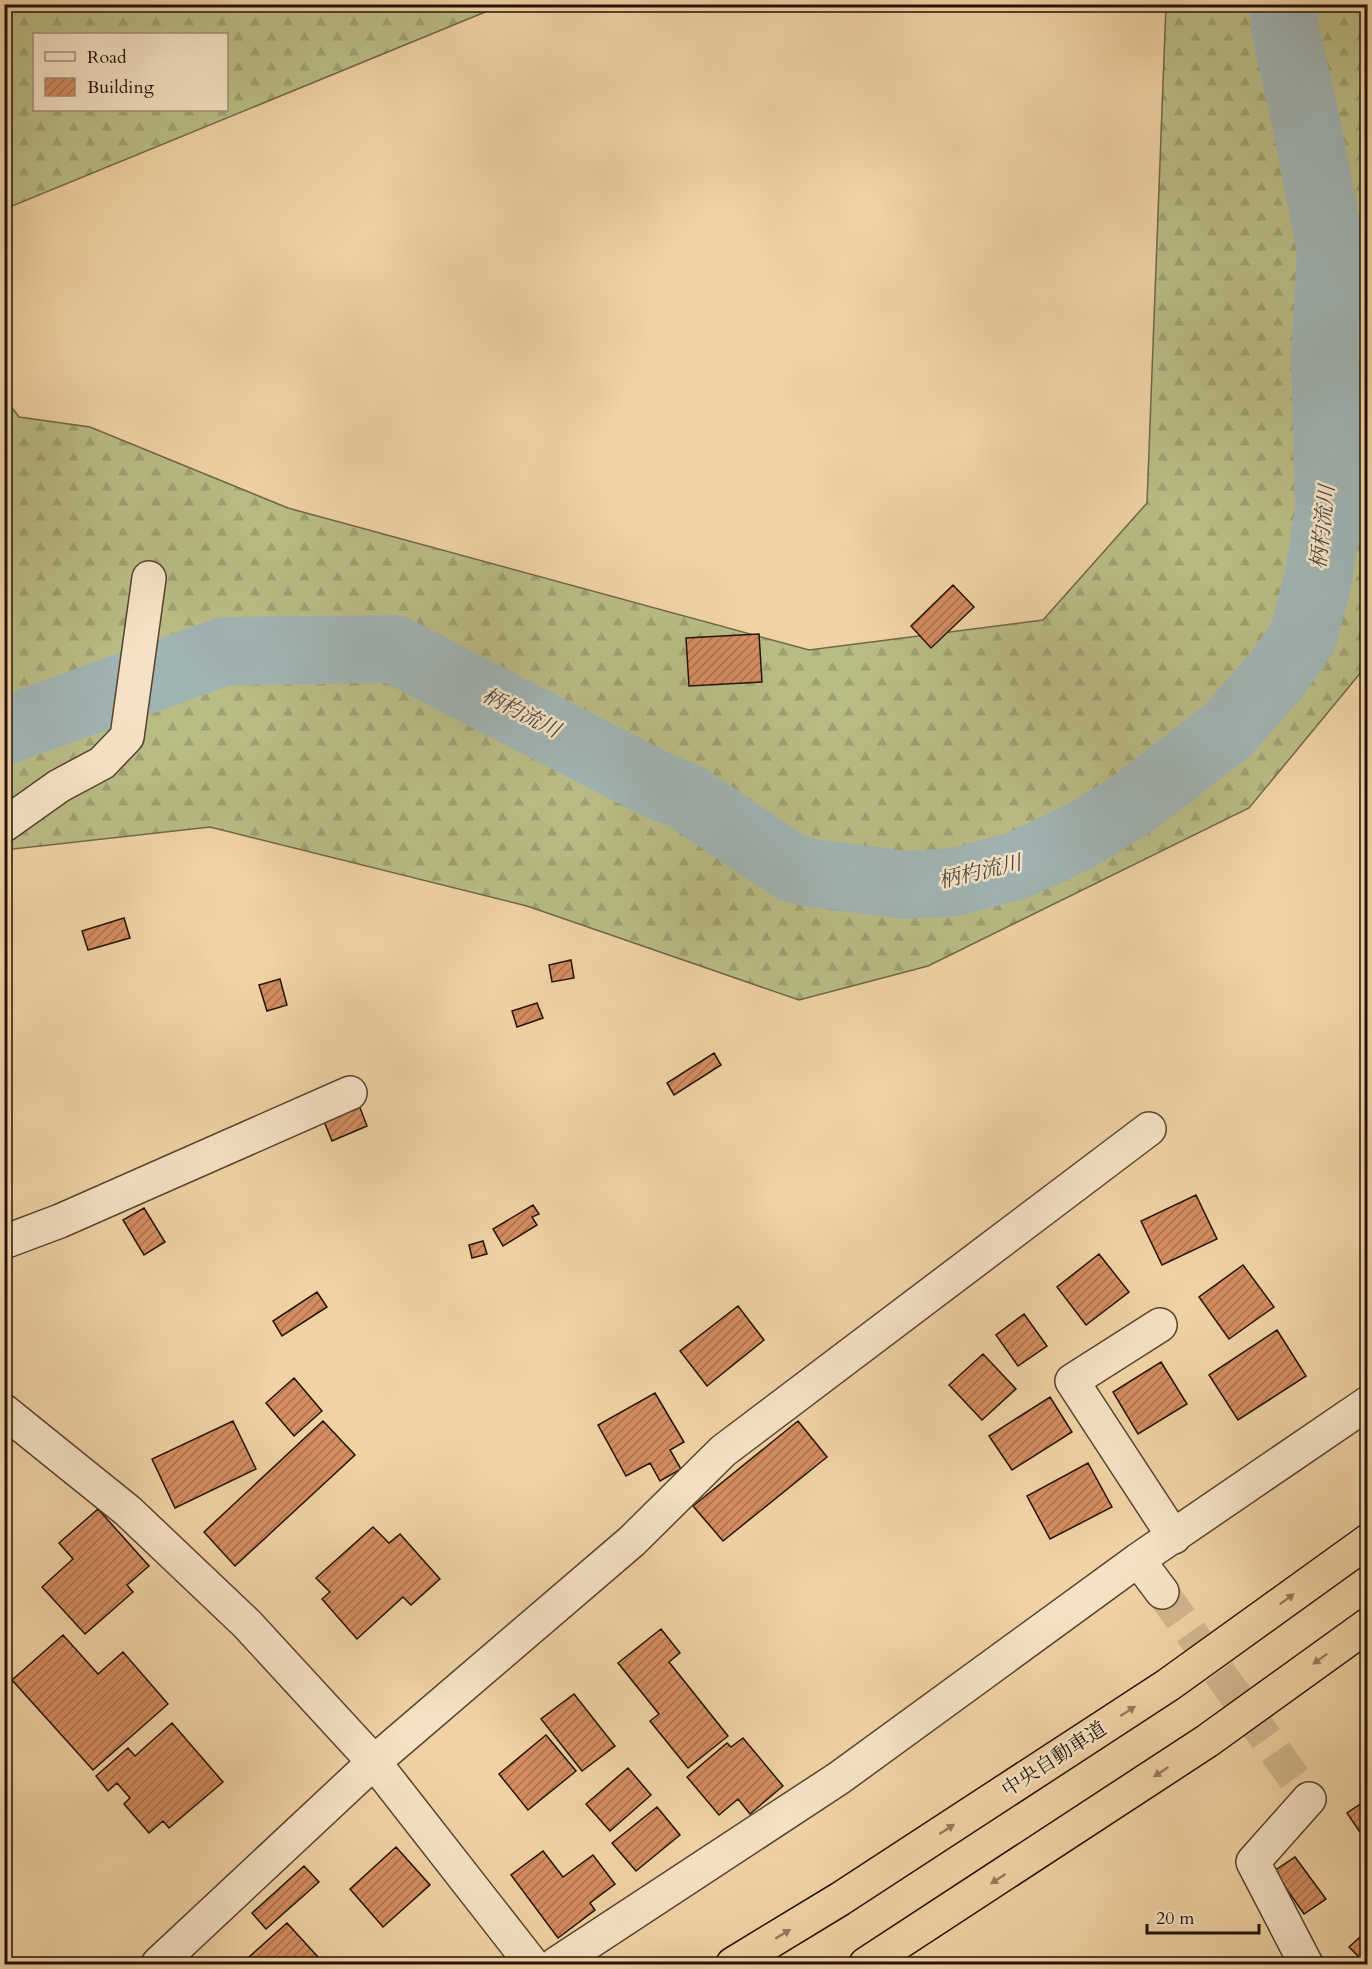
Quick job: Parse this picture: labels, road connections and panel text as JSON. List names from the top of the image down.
{
  "streets": {
    "highway": ["中央自動車道"]
  },
  "water": ["柄杓流川"],
  "legend": ["Road", "Building"],
  "scale_bar": "20 m"
}
